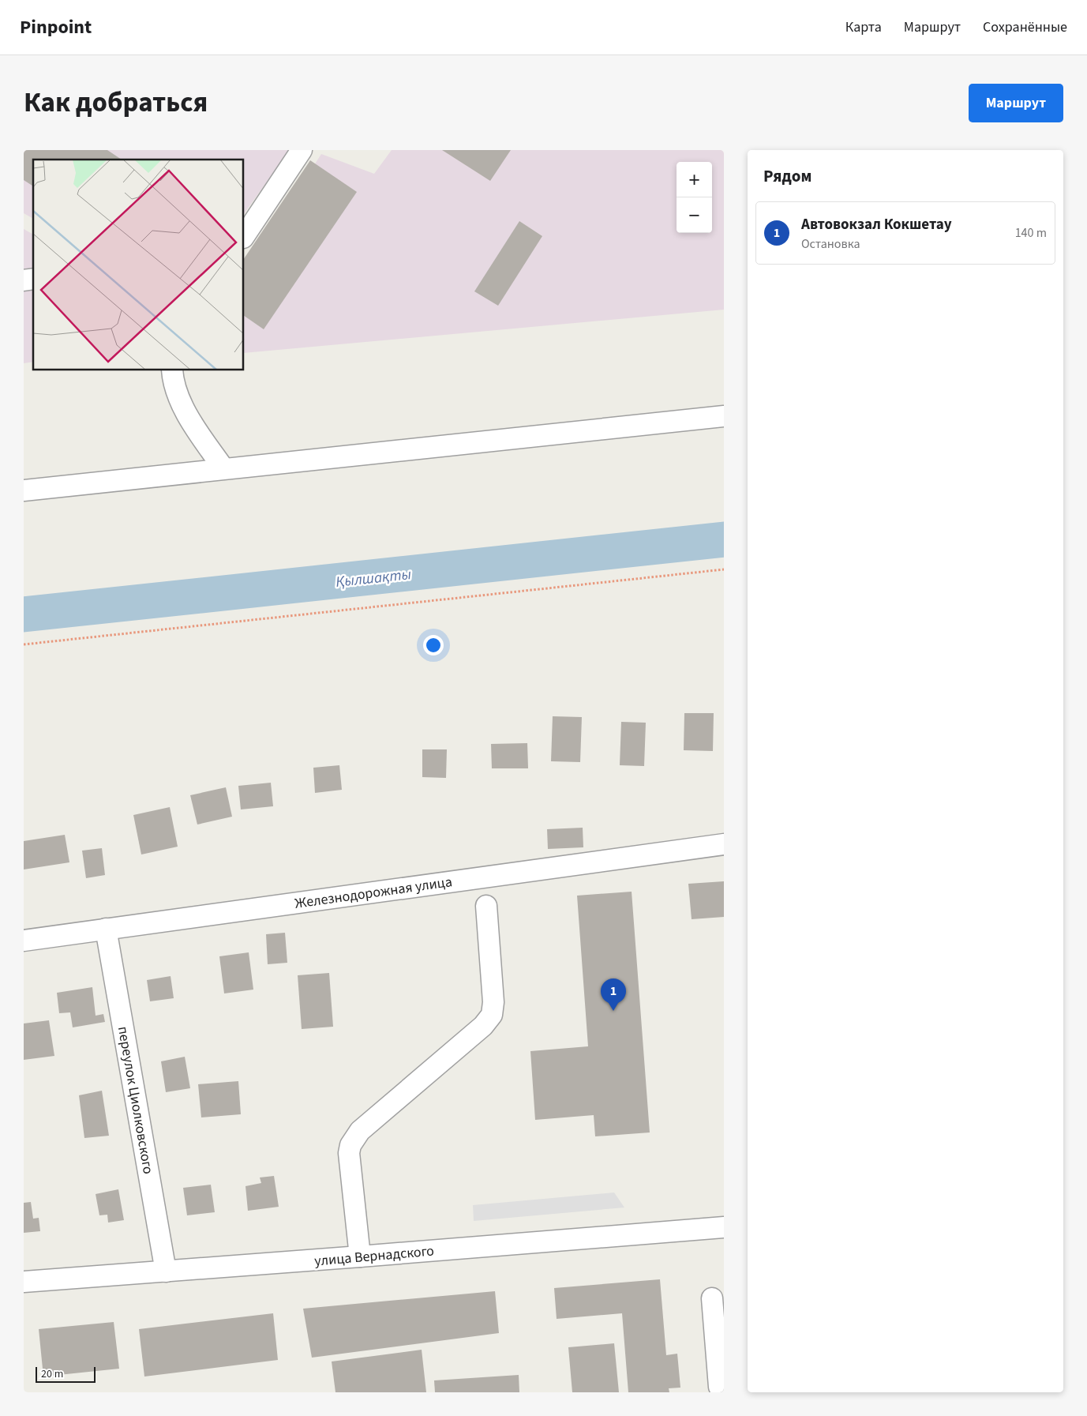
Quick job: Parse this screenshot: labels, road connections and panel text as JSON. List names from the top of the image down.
{
  "streets": {
    "street": ["Железнодорожная улица", "переулок Циолковского", "улица Вернадского"]
  },
  "crossings": [
    ["Железнодорожная улица", "переулок Циолковского"],
    ["переулок Циолковского", "улица Вернадского"]
  ],
  "water": ["Қылшақты"],
  "scale_bar": "20 m",
  "page": {
    "header": "Pinpoint",
    "nav": ["Карта", "Маршрут", "Сохранённые"],
    "title": "Как добраться",
    "buttons": "Маршрут",
    "heading": "Рядом",
    "map_buttons": ["+", "−"],
    "list": [
      {
        "mark": "1",
        "name": "Автовокзал Кокшетау",
        "note": "Остановка",
        "value": "140 m"
      }
    ],
    "pins": "1",
    "scale": "20 m"
  }
}
